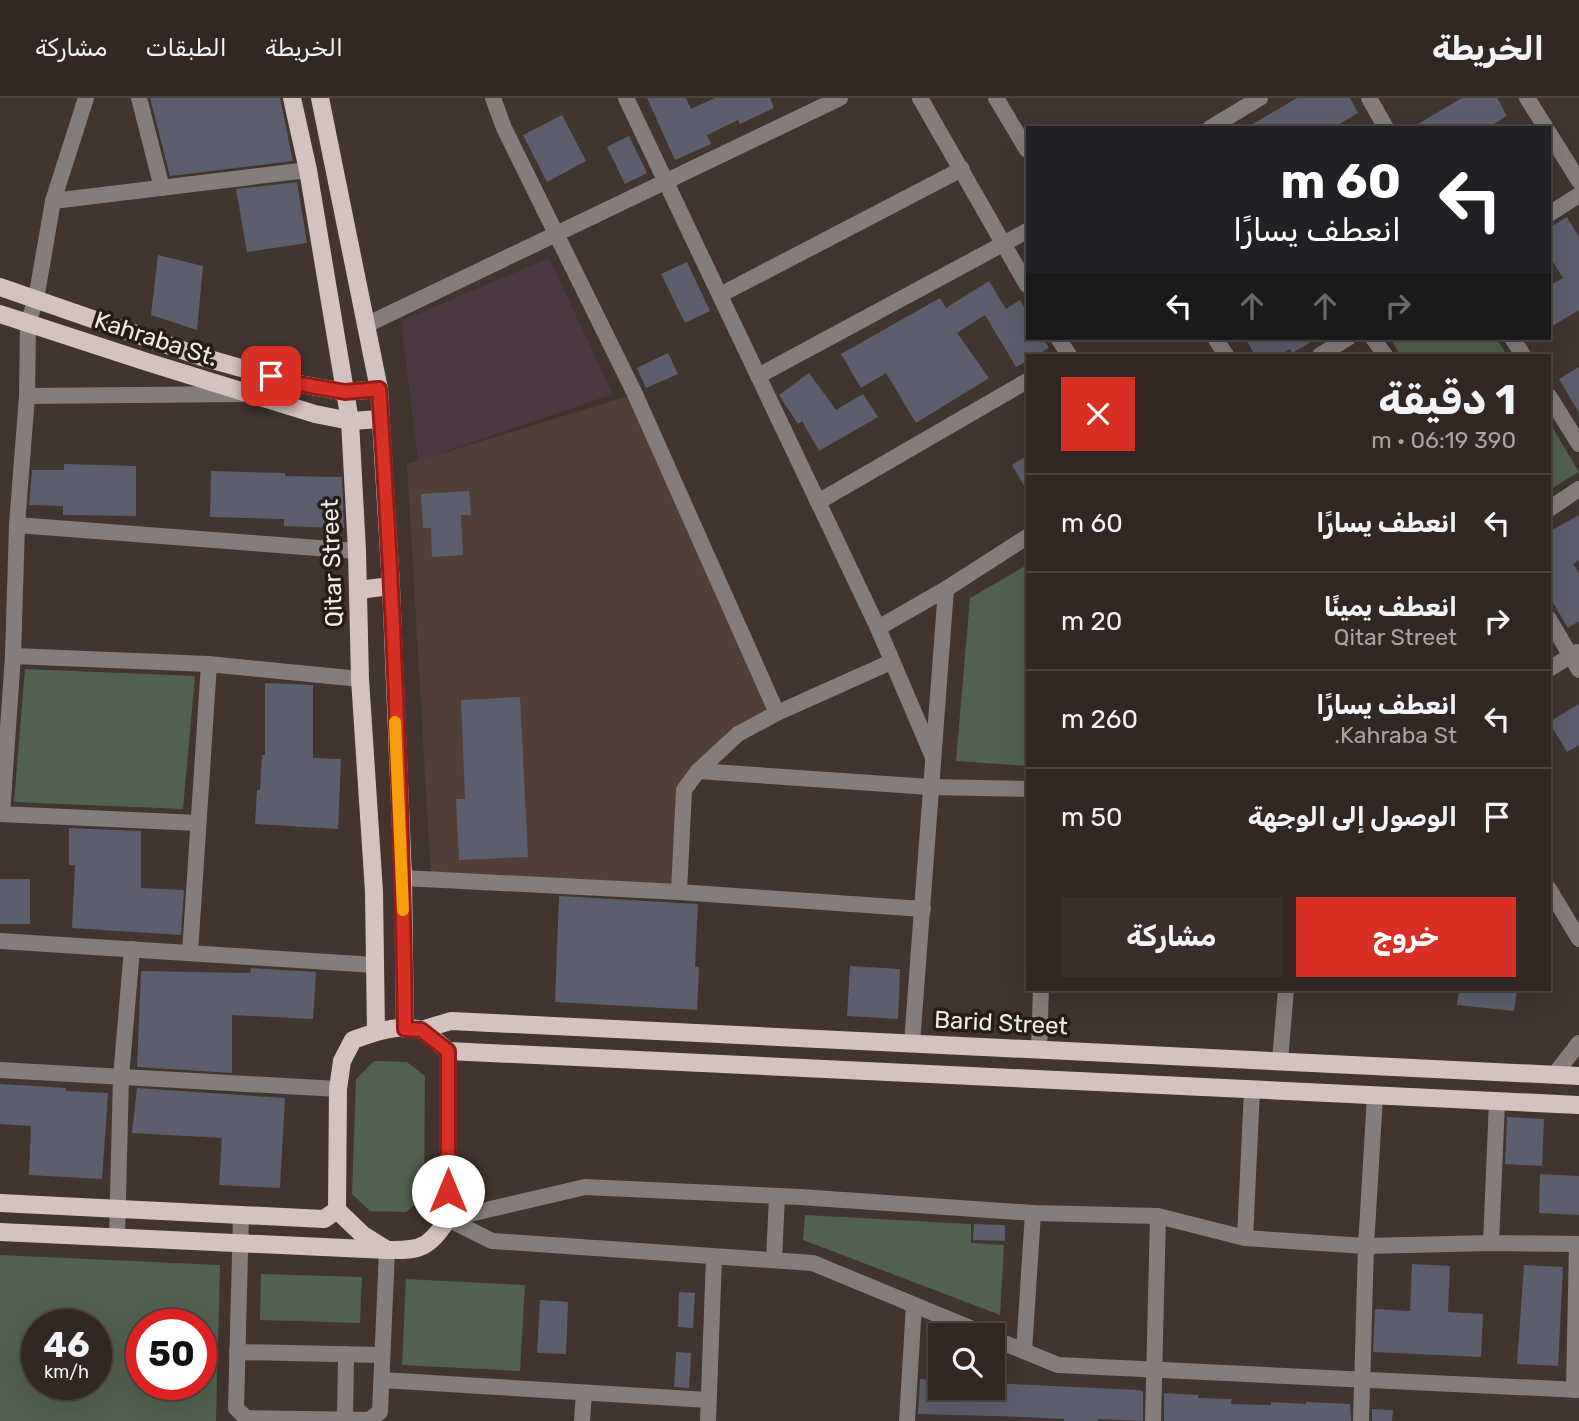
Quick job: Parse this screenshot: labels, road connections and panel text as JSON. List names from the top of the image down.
{
  "streets": {
    "main road": ["Kahraba St.", "Qitar Street", "Barid Street"]
  },
  "crossings": [
    ["Kahraba St.", "Qitar Street"],
    ["Qitar Street", "Barid Street"]
  ],
  "page": {
    "header": "الخريطة",
    "nav": ["الخريطة", "الطبقات", "مشاركة"],
    "turn": ["60 m", "انعطف يسارًا"],
    "heading": ["1 دقيقة", "390 m · 06:19"],
    "list": [
      {
        "name": "انعطف يسارًا",
        "value": "60 m"
      },
      {
        "name": "انعطف يمينًا",
        "note": "Qitar Street",
        "value": "20 m"
      },
      {
        "name": "انعطف يسارًا",
        "note": "Kahraba St.",
        "value": "260 m"
      },
      {
        "name": "الوصول إلى الوجهة",
        "value": "50 m"
      }
    ],
    "buttons": ["خروج", "مشاركة"],
    "speed": "46 km/h",
    "limit": "50"
  }
}
